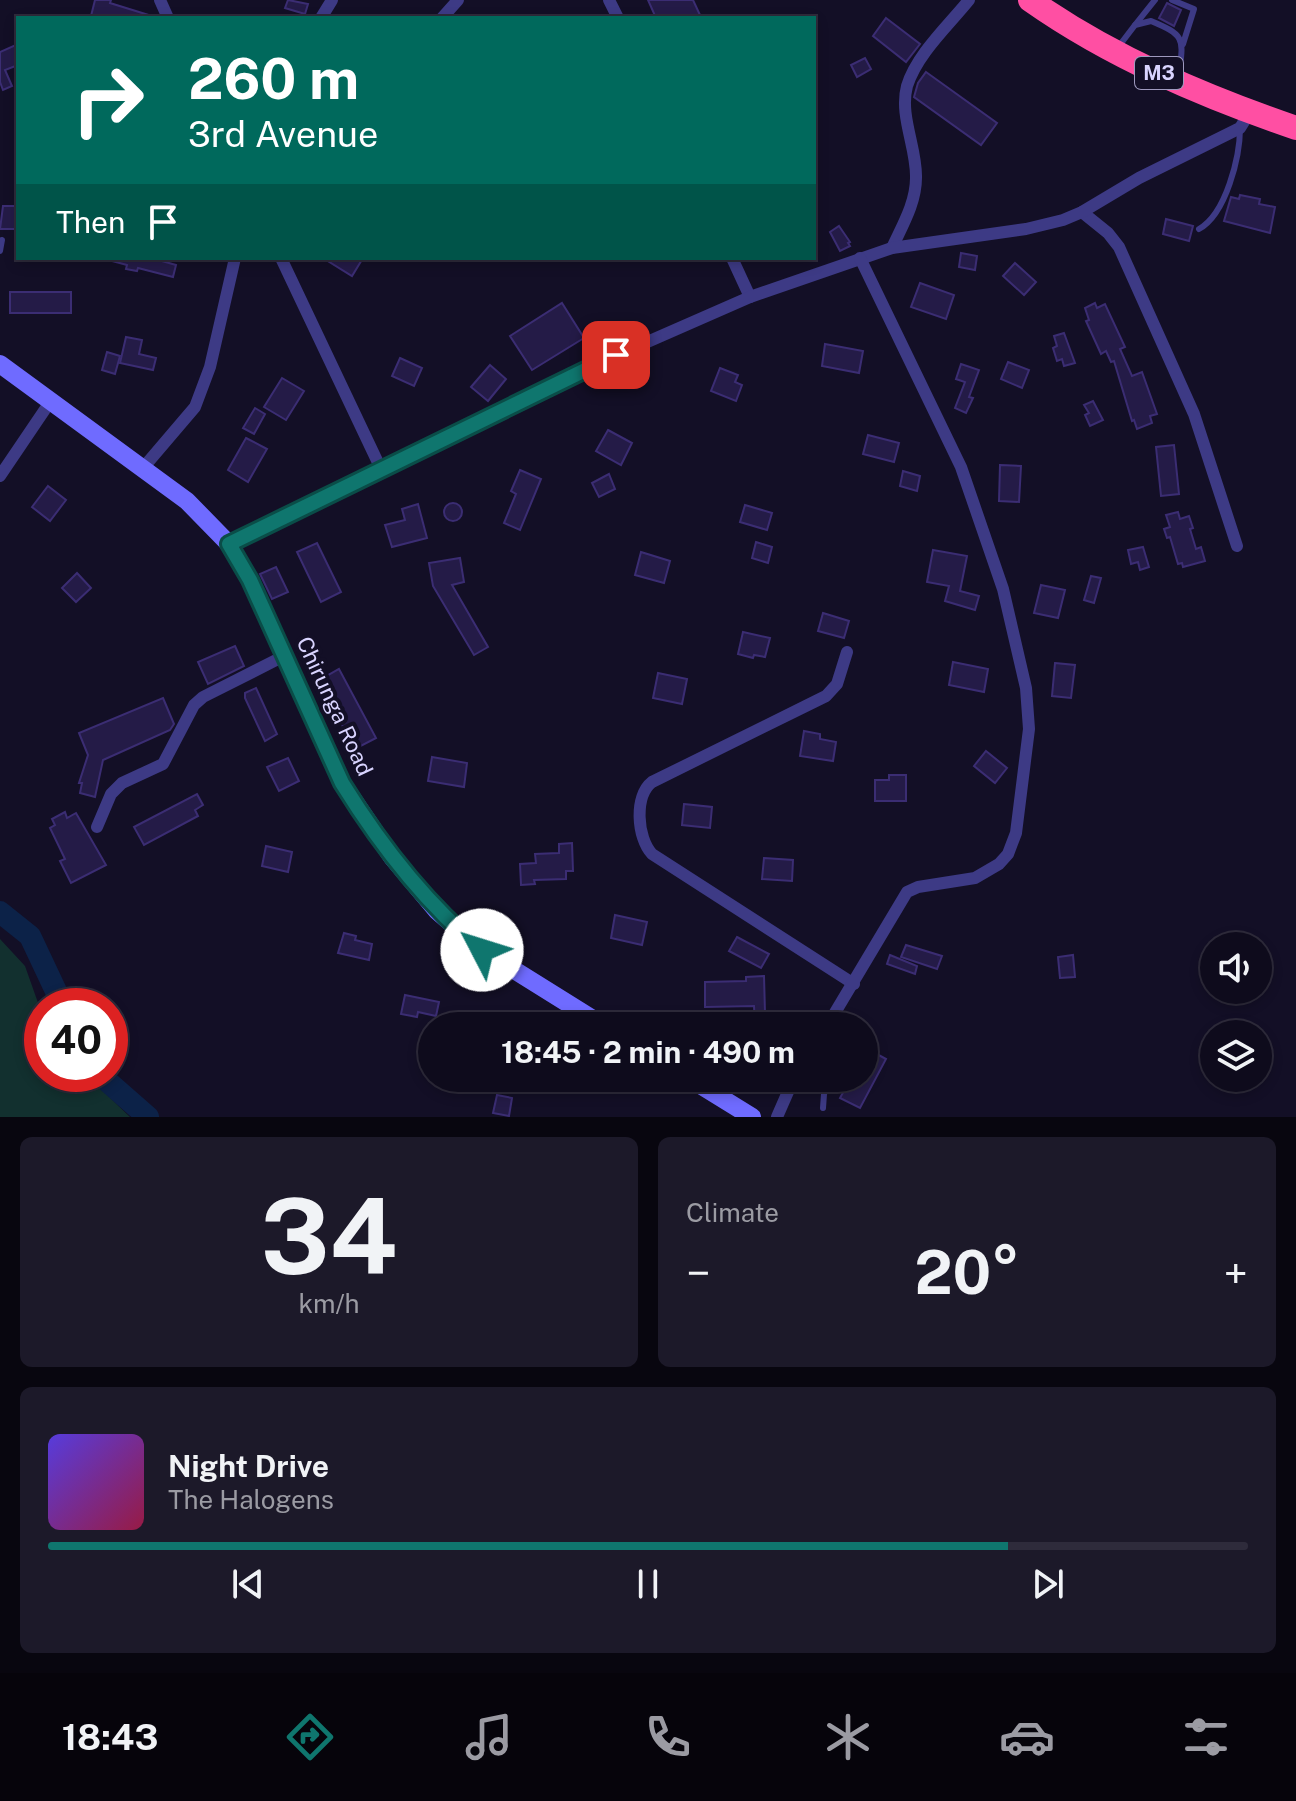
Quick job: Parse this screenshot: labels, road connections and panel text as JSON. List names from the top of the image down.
{
  "streets": {
    "highway": ["M3"],
    "street": ["Chirunga Road"]
  },
  "page": {
    "turn": ["260 m", "3rd Avenue"],
    "then": "Then",
    "limit": "40",
    "trip": "18:45 · 2 min · 490 m",
    "tile": [
      ["34", "km/h"],
      "Climate"
    ],
    "heat": ["−", "20°", "+"],
    "song": ["Night Drive", "The Halogens"],
    "tabs": "18:43"
  }
}
